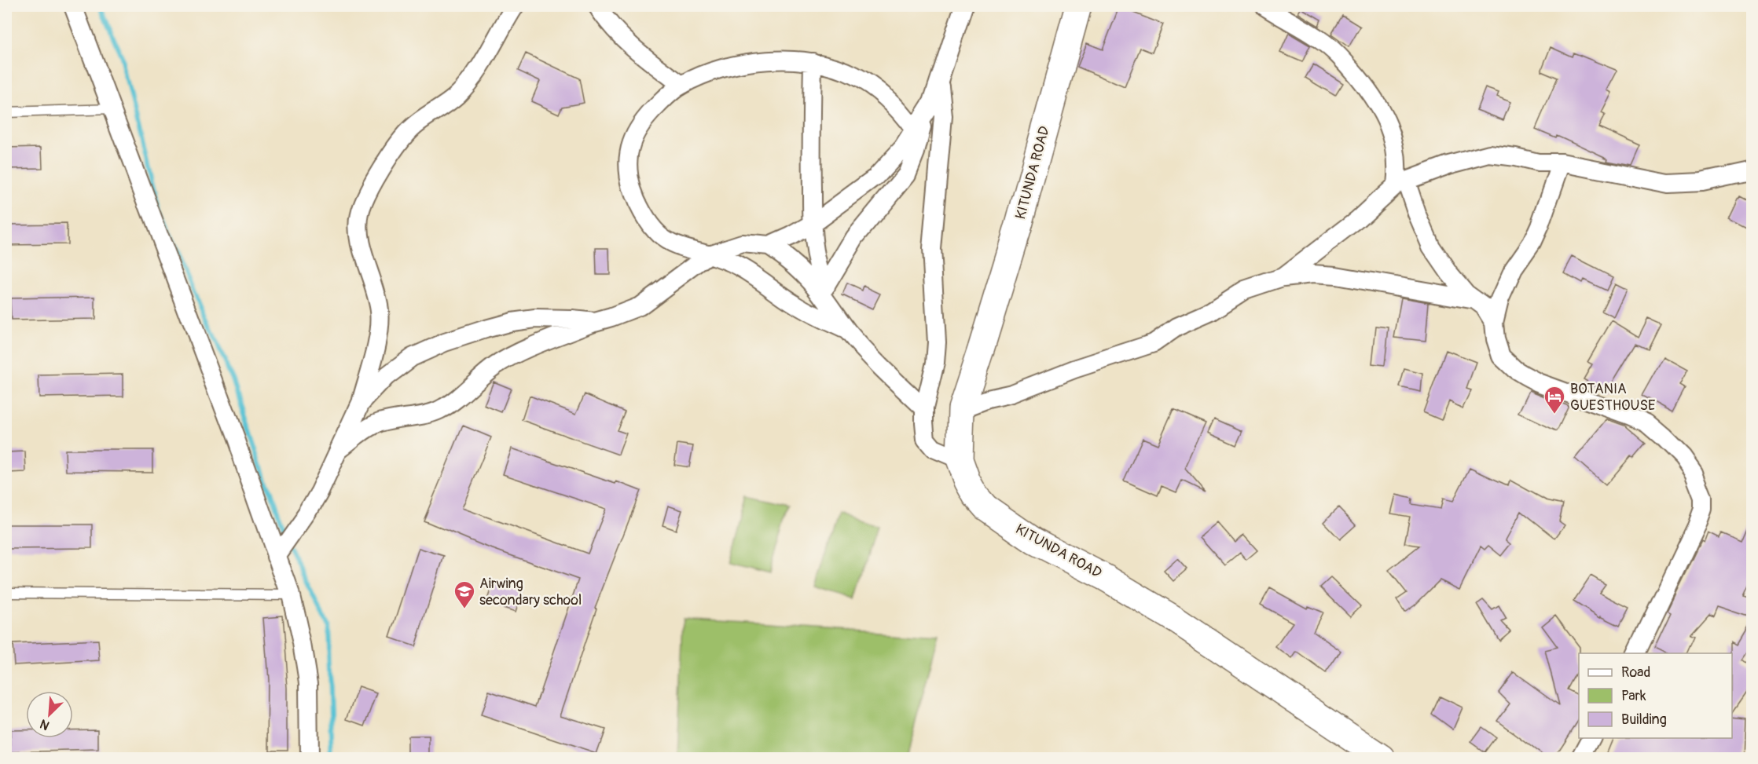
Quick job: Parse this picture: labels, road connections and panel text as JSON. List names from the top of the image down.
{
  "streets": {
    "street": ["KITUNDA ROAD"]
  },
  "places": {
    "hotel": ["BOTANIA GUESTHOUSE"],
    "school or university": ["Airwing secondary school"]
  },
  "legend": ["Road", "Park", "Building"],
  "north": "bottom left"
}
